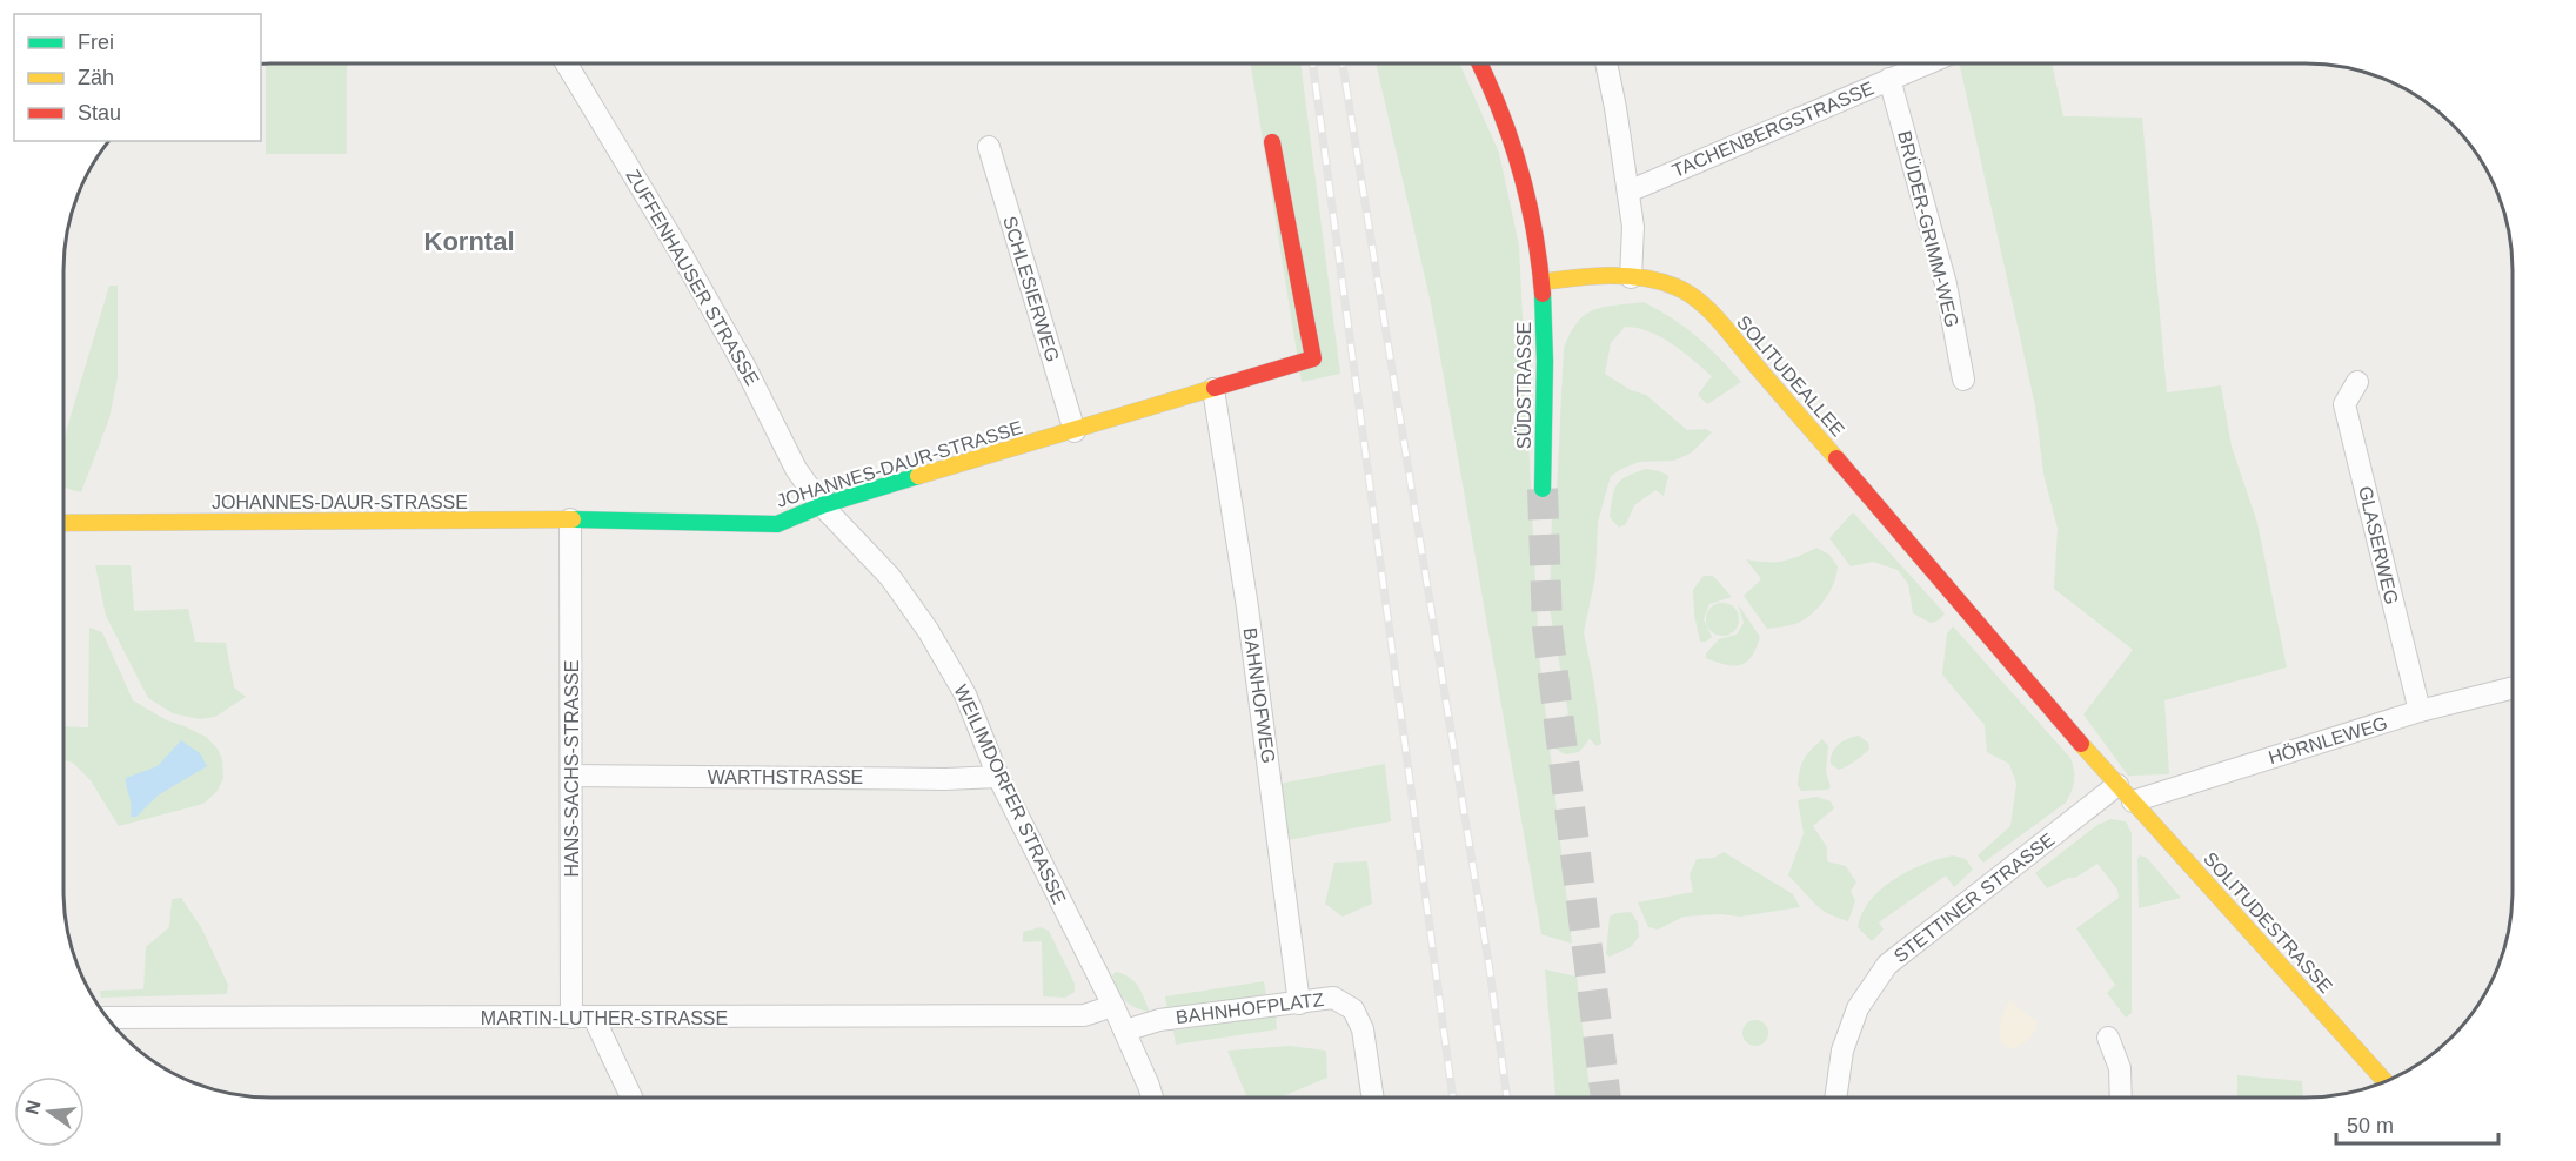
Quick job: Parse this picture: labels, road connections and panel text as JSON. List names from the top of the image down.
{
  "streets": {
    "main road": [
      "SOLITUDEALLEE",
      "SÜDSTRASSE",
      "JOHANNES-DAUR-STRASSE",
      "SOLITUDESTRASSE"
    ],
    "street": [
      "TACHENBERGSTRASSE",
      "BRÜDER-GRIMM-WEG",
      "ZUFFENHAUSER STRASSE",
      "SCHLESIERWEG",
      "GLASERWEG",
      "BAHNHOFWEG",
      "HÖRNLEWEG",
      "HANS-SACHS-STRASSE",
      "WARTHSTRASSE",
      "WEILIMDORFER STRASSE",
      "STETTINER STRASSE",
      "BAHNHOFPLATZ",
      "MARTIN-LUTHER-STRASSE"
    ]
  },
  "crossings": [
    ["TACHENBERGSTRASSE", "BRÜDER-GRIMM-WEG"],
    ["ZUFFENHAUSER STRASSE", "JOHANNES-DAUR-STRASSE"],
    ["ZUFFENHAUSER STRASSE", "WEILIMDORFER STRASSE"],
    ["SCHLESIERWEG", "JOHANNES-DAUR-STRASSE"],
    ["SOLITUDEALLEE", "SÜDSTRASSE"],
    ["SOLITUDEALLEE", "STETTINER STRASSE"],
    ["SOLITUDEALLEE", "SOLITUDESTRASSE"],
    ["JOHANNES-DAUR-STRASSE", "BAHNHOFWEG"],
    ["JOHANNES-DAUR-STRASSE", "HANS-SACHS-STRASSE"],
    ["JOHANNES-DAUR-STRASSE", "WEILIMDORFER STRASSE"],
    ["GLASERWEG", "HÖRNLEWEG"],
    ["BAHNHOFWEG", "BAHNHOFPLATZ"],
    ["HÖRNLEWEG", "SOLITUDESTRASSE"],
    ["HANS-SACHS-STRASSE", "WARTHSTRASSE"],
    ["HANS-SACHS-STRASSE", "MARTIN-LUTHER-STRASSE"],
    ["WARTHSTRASSE", "WEILIMDORFER STRASSE"],
    ["WEILIMDORFER STRASSE", "BAHNHOFPLATZ"],
    ["WEILIMDORFER STRASSE", "MARTIN-LUTHER-STRASSE"],
    ["STETTINER STRASSE", "SOLITUDESTRASSE"]
  ],
  "districts": ["Korntal"],
  "legend": ["Frei", "Zäh", "Stau"],
  "scale_bar": "50 m",
  "north": "left"
}
